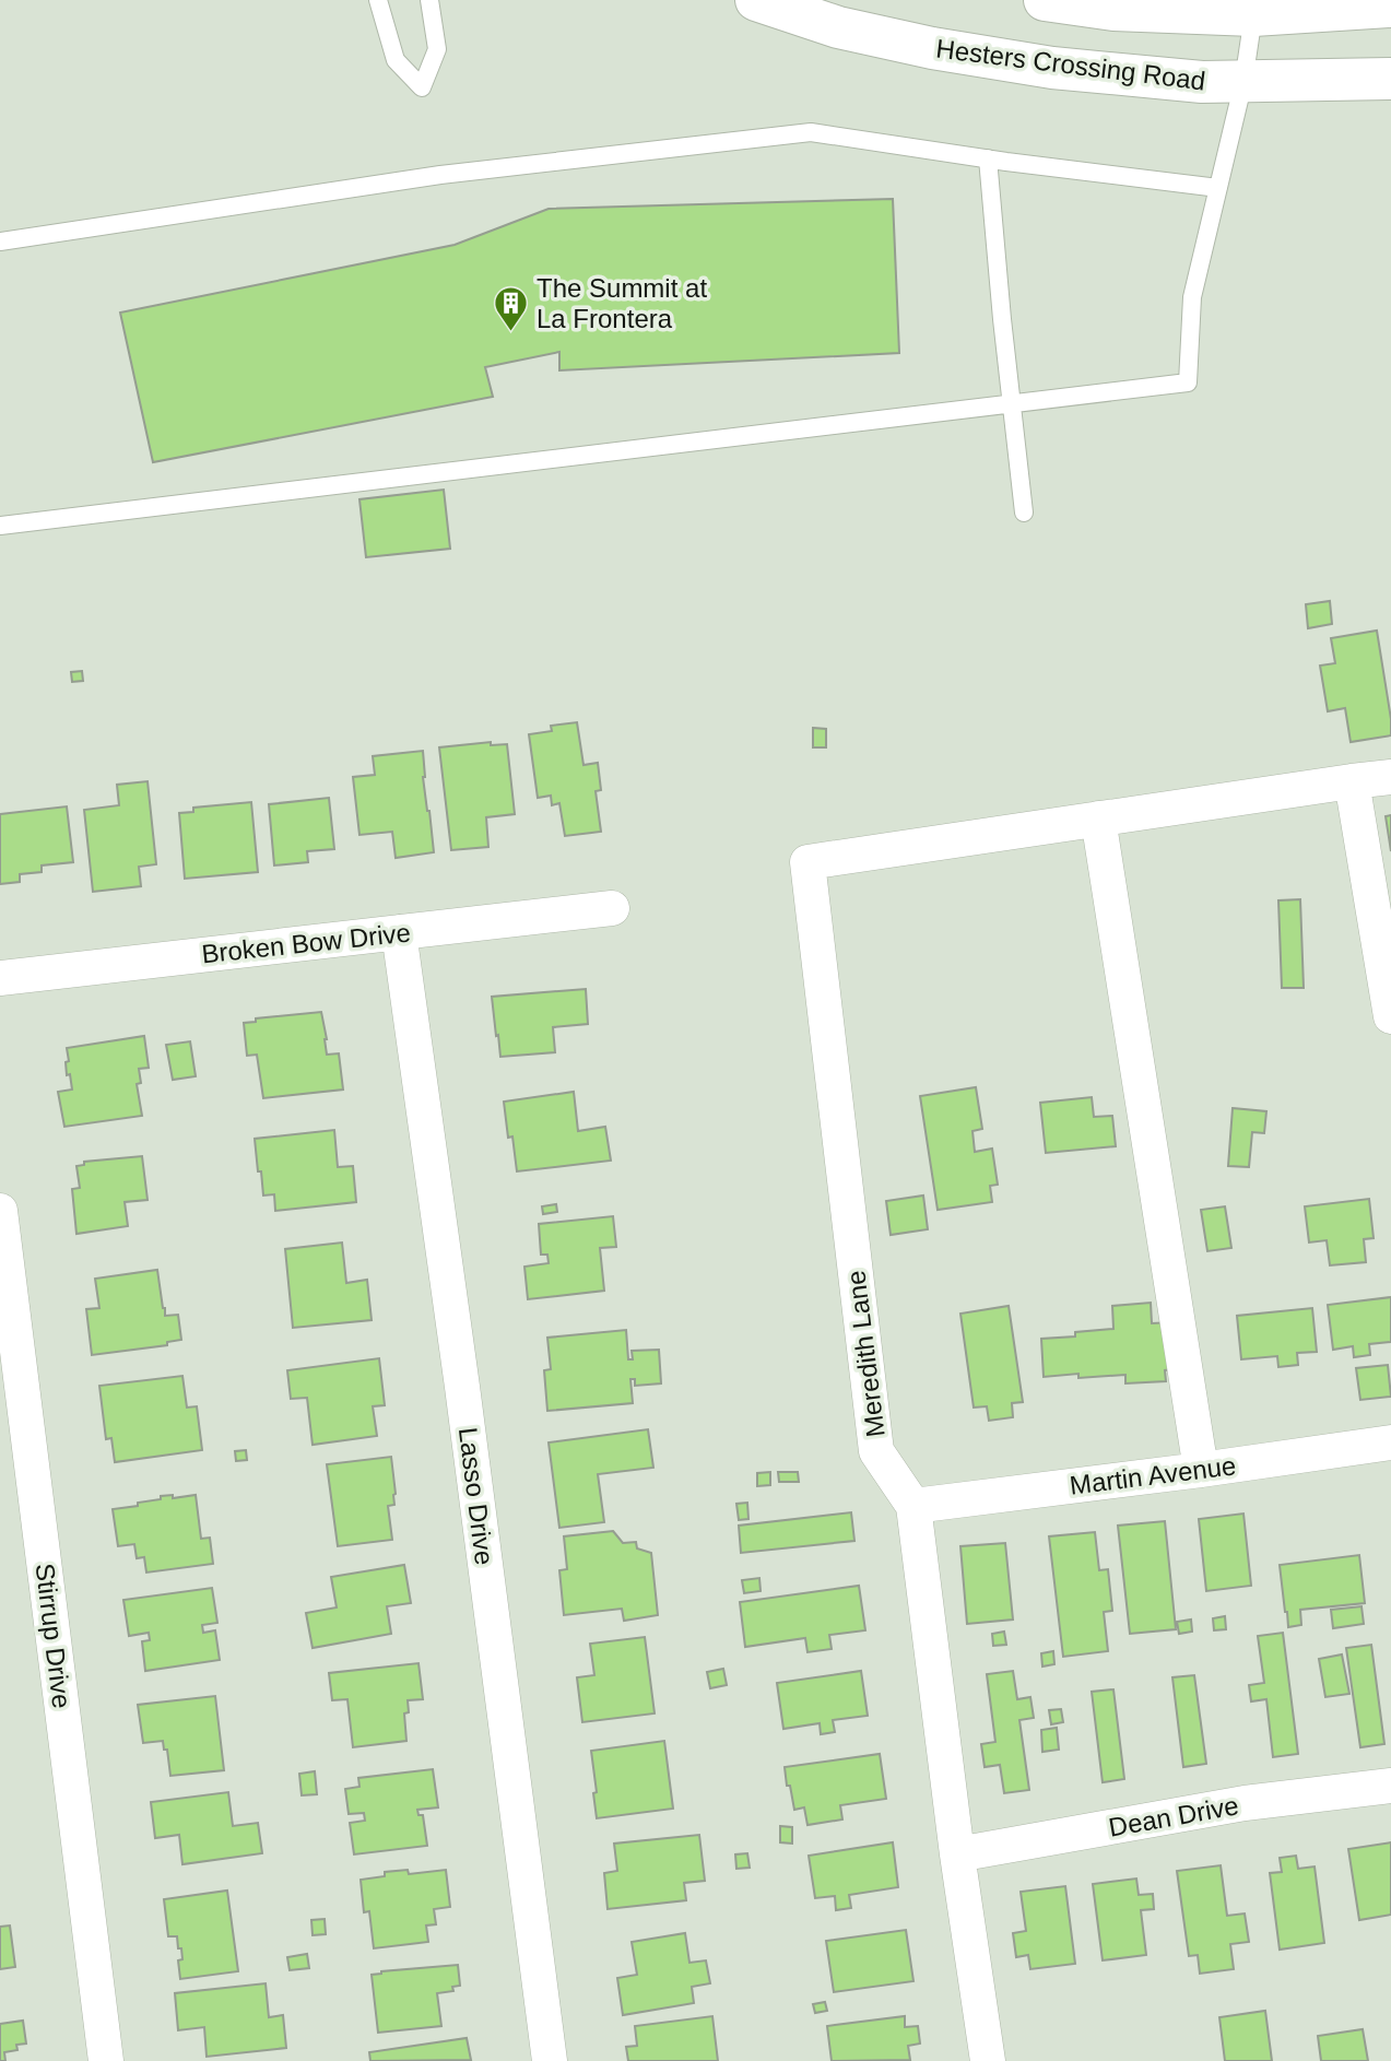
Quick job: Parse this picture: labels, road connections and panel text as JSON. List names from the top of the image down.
{
  "streets": {
    "street": [
      "Hesters Crossing Road",
      "Broken Bow Drive",
      "Meredith Lane",
      "Martin Avenue",
      "Lasso Drive",
      "Stirrup Drive",
      "Dean Drive"
    ]
  },
  "crossings": [
    ["Broken Bow Drive", "Lasso Drive"],
    ["Meredith Lane", "Martin Avenue"],
    ["Meredith Lane", "Dean Drive"]
  ],
  "places": {
    "building": ["The Summit at La Frontera"]
  }
}
